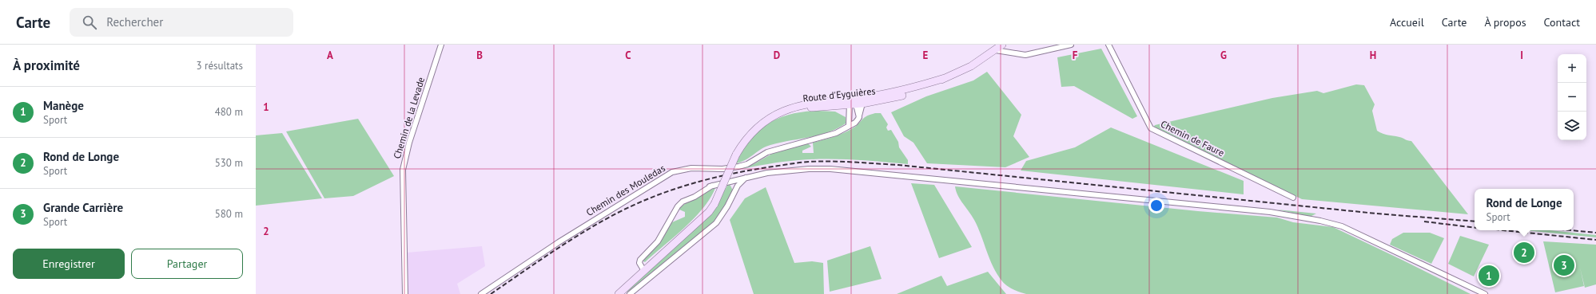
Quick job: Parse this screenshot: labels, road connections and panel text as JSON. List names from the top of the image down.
{
  "streets": {
    "main road": ["Route d'Eyguières"],
    "street": ["Chemin de la Levade", "Chemin de Faure", "Chemin des Mouledas"]
  },
  "crossings": [
    ["Route d'Eyguières", "Chemin des Mouledas"]
  ],
  "page": {
    "header": "Carte",
    "search": "Rechercher",
    "nav": [
      "Accueil",
      "Carte",
      "À propos",
      "Contact"
    ],
    "heading": ["À proximité", "3 résultats"],
    "map_buttons": ["+", "−"],
    "list": [
      {
        "mark": "1",
        "name": "Manège",
        "note": "Sport",
        "value": "480 m"
      },
      {
        "mark": "2",
        "name": "Rond de Longe",
        "note": "Sport",
        "value": "530 m"
      },
      {
        "mark": "3",
        "name": "Grande Carrière",
        "note": "Sport",
        "value": "580 m"
      }
    ],
    "popup": ["Rond de Longe", "Sport"],
    "buttons": ["Enregistrer", "Partager"],
    "pins": ["2", "3", "1"]
  },
  "grid": {
    "columns": [
      "A",
      "B",
      "C",
      "D",
      "E",
      "F",
      "G",
      "H",
      "I"
    ],
    "rows": ["1", "2"]
  }
}
